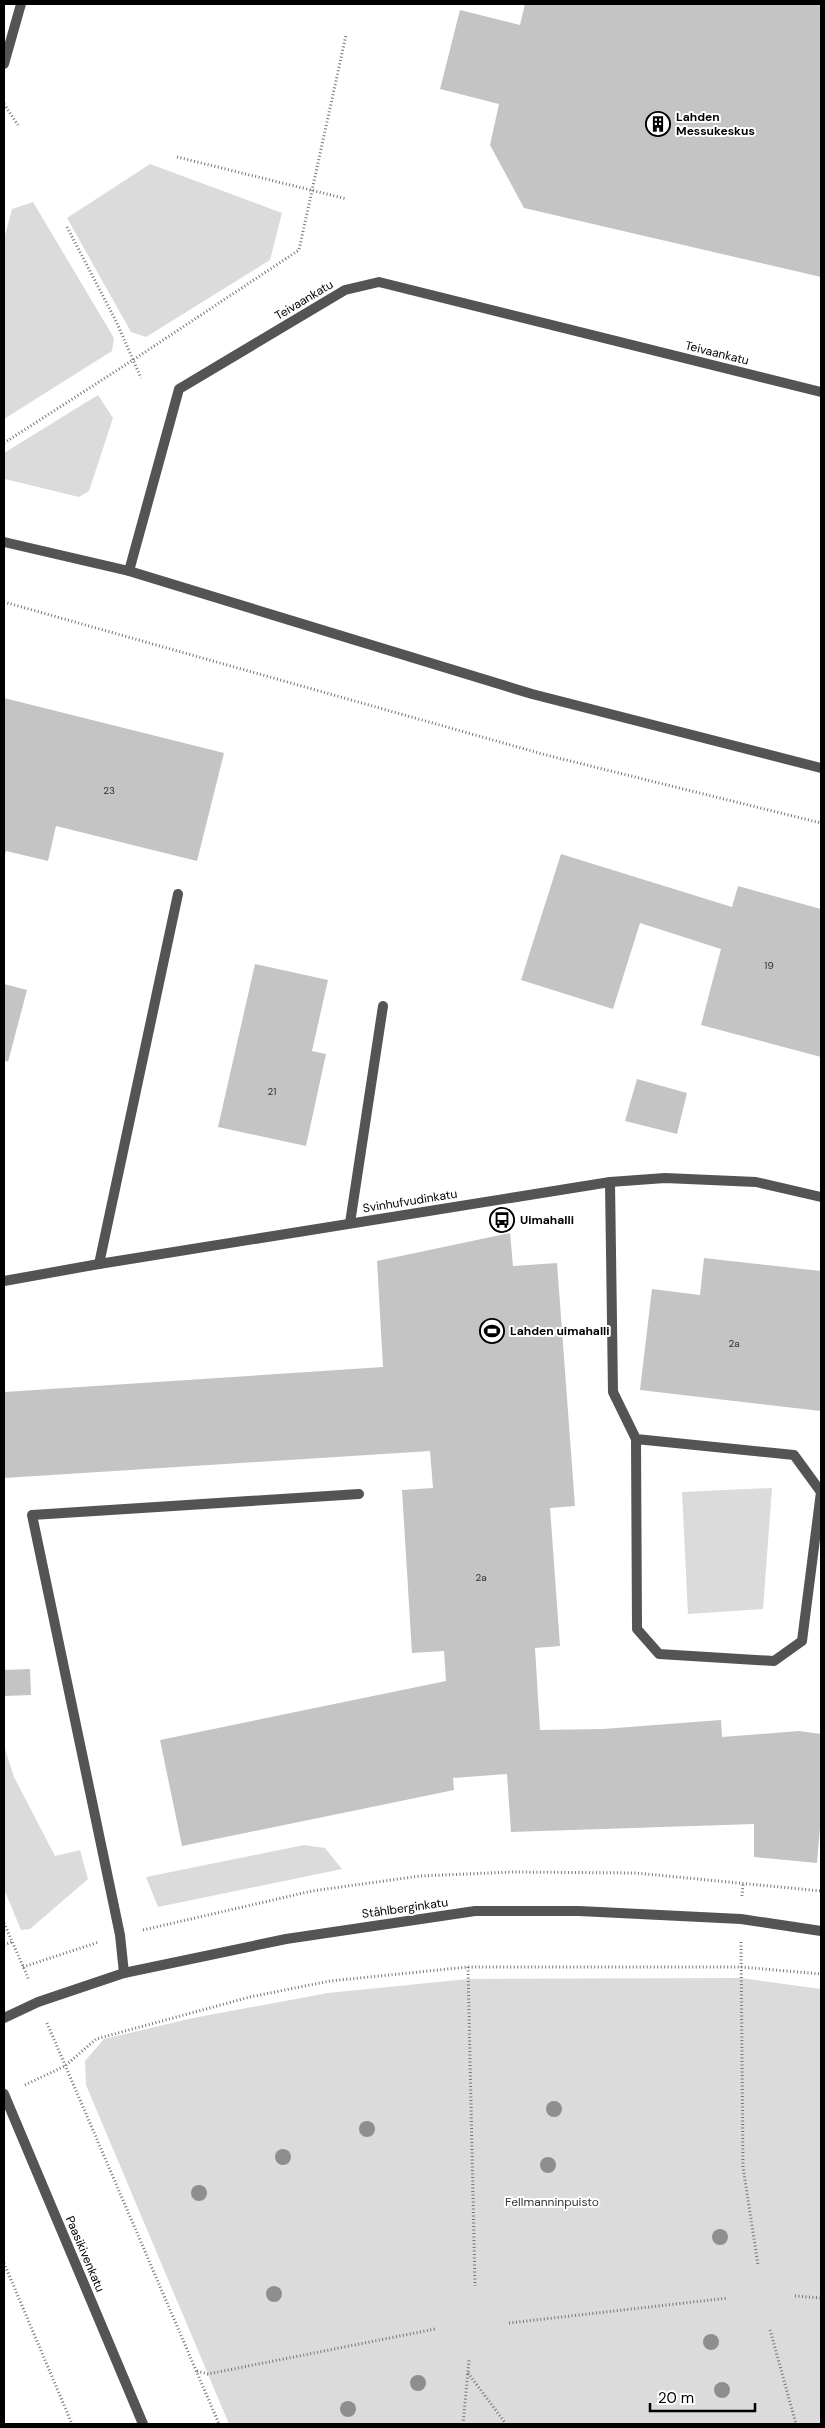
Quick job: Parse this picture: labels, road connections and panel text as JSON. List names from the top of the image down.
{
  "streets": {
    "street": [
      "Teivaankatu",
      "Svinhufvudinkatu",
      "Ståhlberginkatu",
      "Paasikivenkatu"
    ]
  },
  "parks": ["Fellmanninpuisto"],
  "places": {
    "building": ["Lahden Messukeskus"],
    "bus stop": ["Uimahalli"],
    "sports": ["Lahden uimahalli"]
  },
  "house_numbers": [
    "23",
    "19",
    "21",
    "2a",
    "2a"
  ],
  "scale_bar": "20 m"
}
